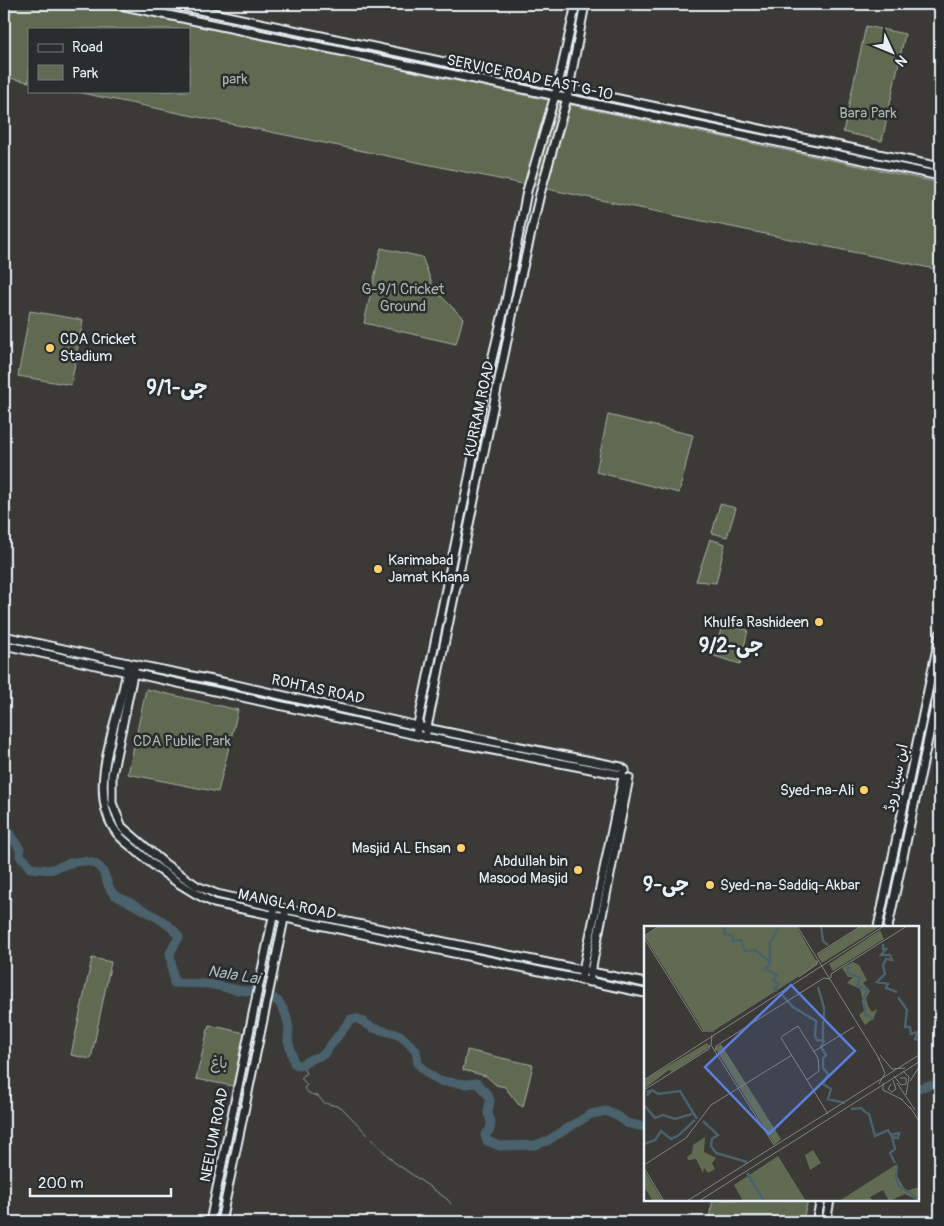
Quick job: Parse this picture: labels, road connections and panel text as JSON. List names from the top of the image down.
{
  "streets": {
    "main road": [
      "SERVICE ROAD EAST G-10",
      "KURRAM ROAD",
      "ROHTAS ROAD",
      "ابن سینا روڈ",
      "MANGLA ROAD",
      "NEELUM ROAD"
    ]
  },
  "crossings": [
    ["SERVICE ROAD EAST G-10", "KURRAM ROAD"],
    ["KURRAM ROAD", "ROHTAS ROAD"],
    ["ROHTAS ROAD", "MANGLA ROAD"],
    ["MANGLA ROAD", "NEELUM ROAD"]
  ],
  "districts": ["جی-9/1", "جی-9/2", "جی-9"],
  "water": ["Nala Lai"],
  "parks": [
    "park",
    "Bara Park",
    "G-9/1 Cricket Ground",
    "CDA Public Park",
    "باغ"
  ],
  "places": [
    "CDA Cricket Stadium",
    "Karimabad Jamat Khana",
    "Khulfa Rashideen",
    "Syed-na-Ali",
    "Masjid AL Ehsan",
    "Abdullah bin Masood Masjid",
    "Syed-na-Saddiq-Akbar"
  ],
  "legend": ["Road", "Park"],
  "scale_bar": "200 m",
  "north": "bottom right"
}
